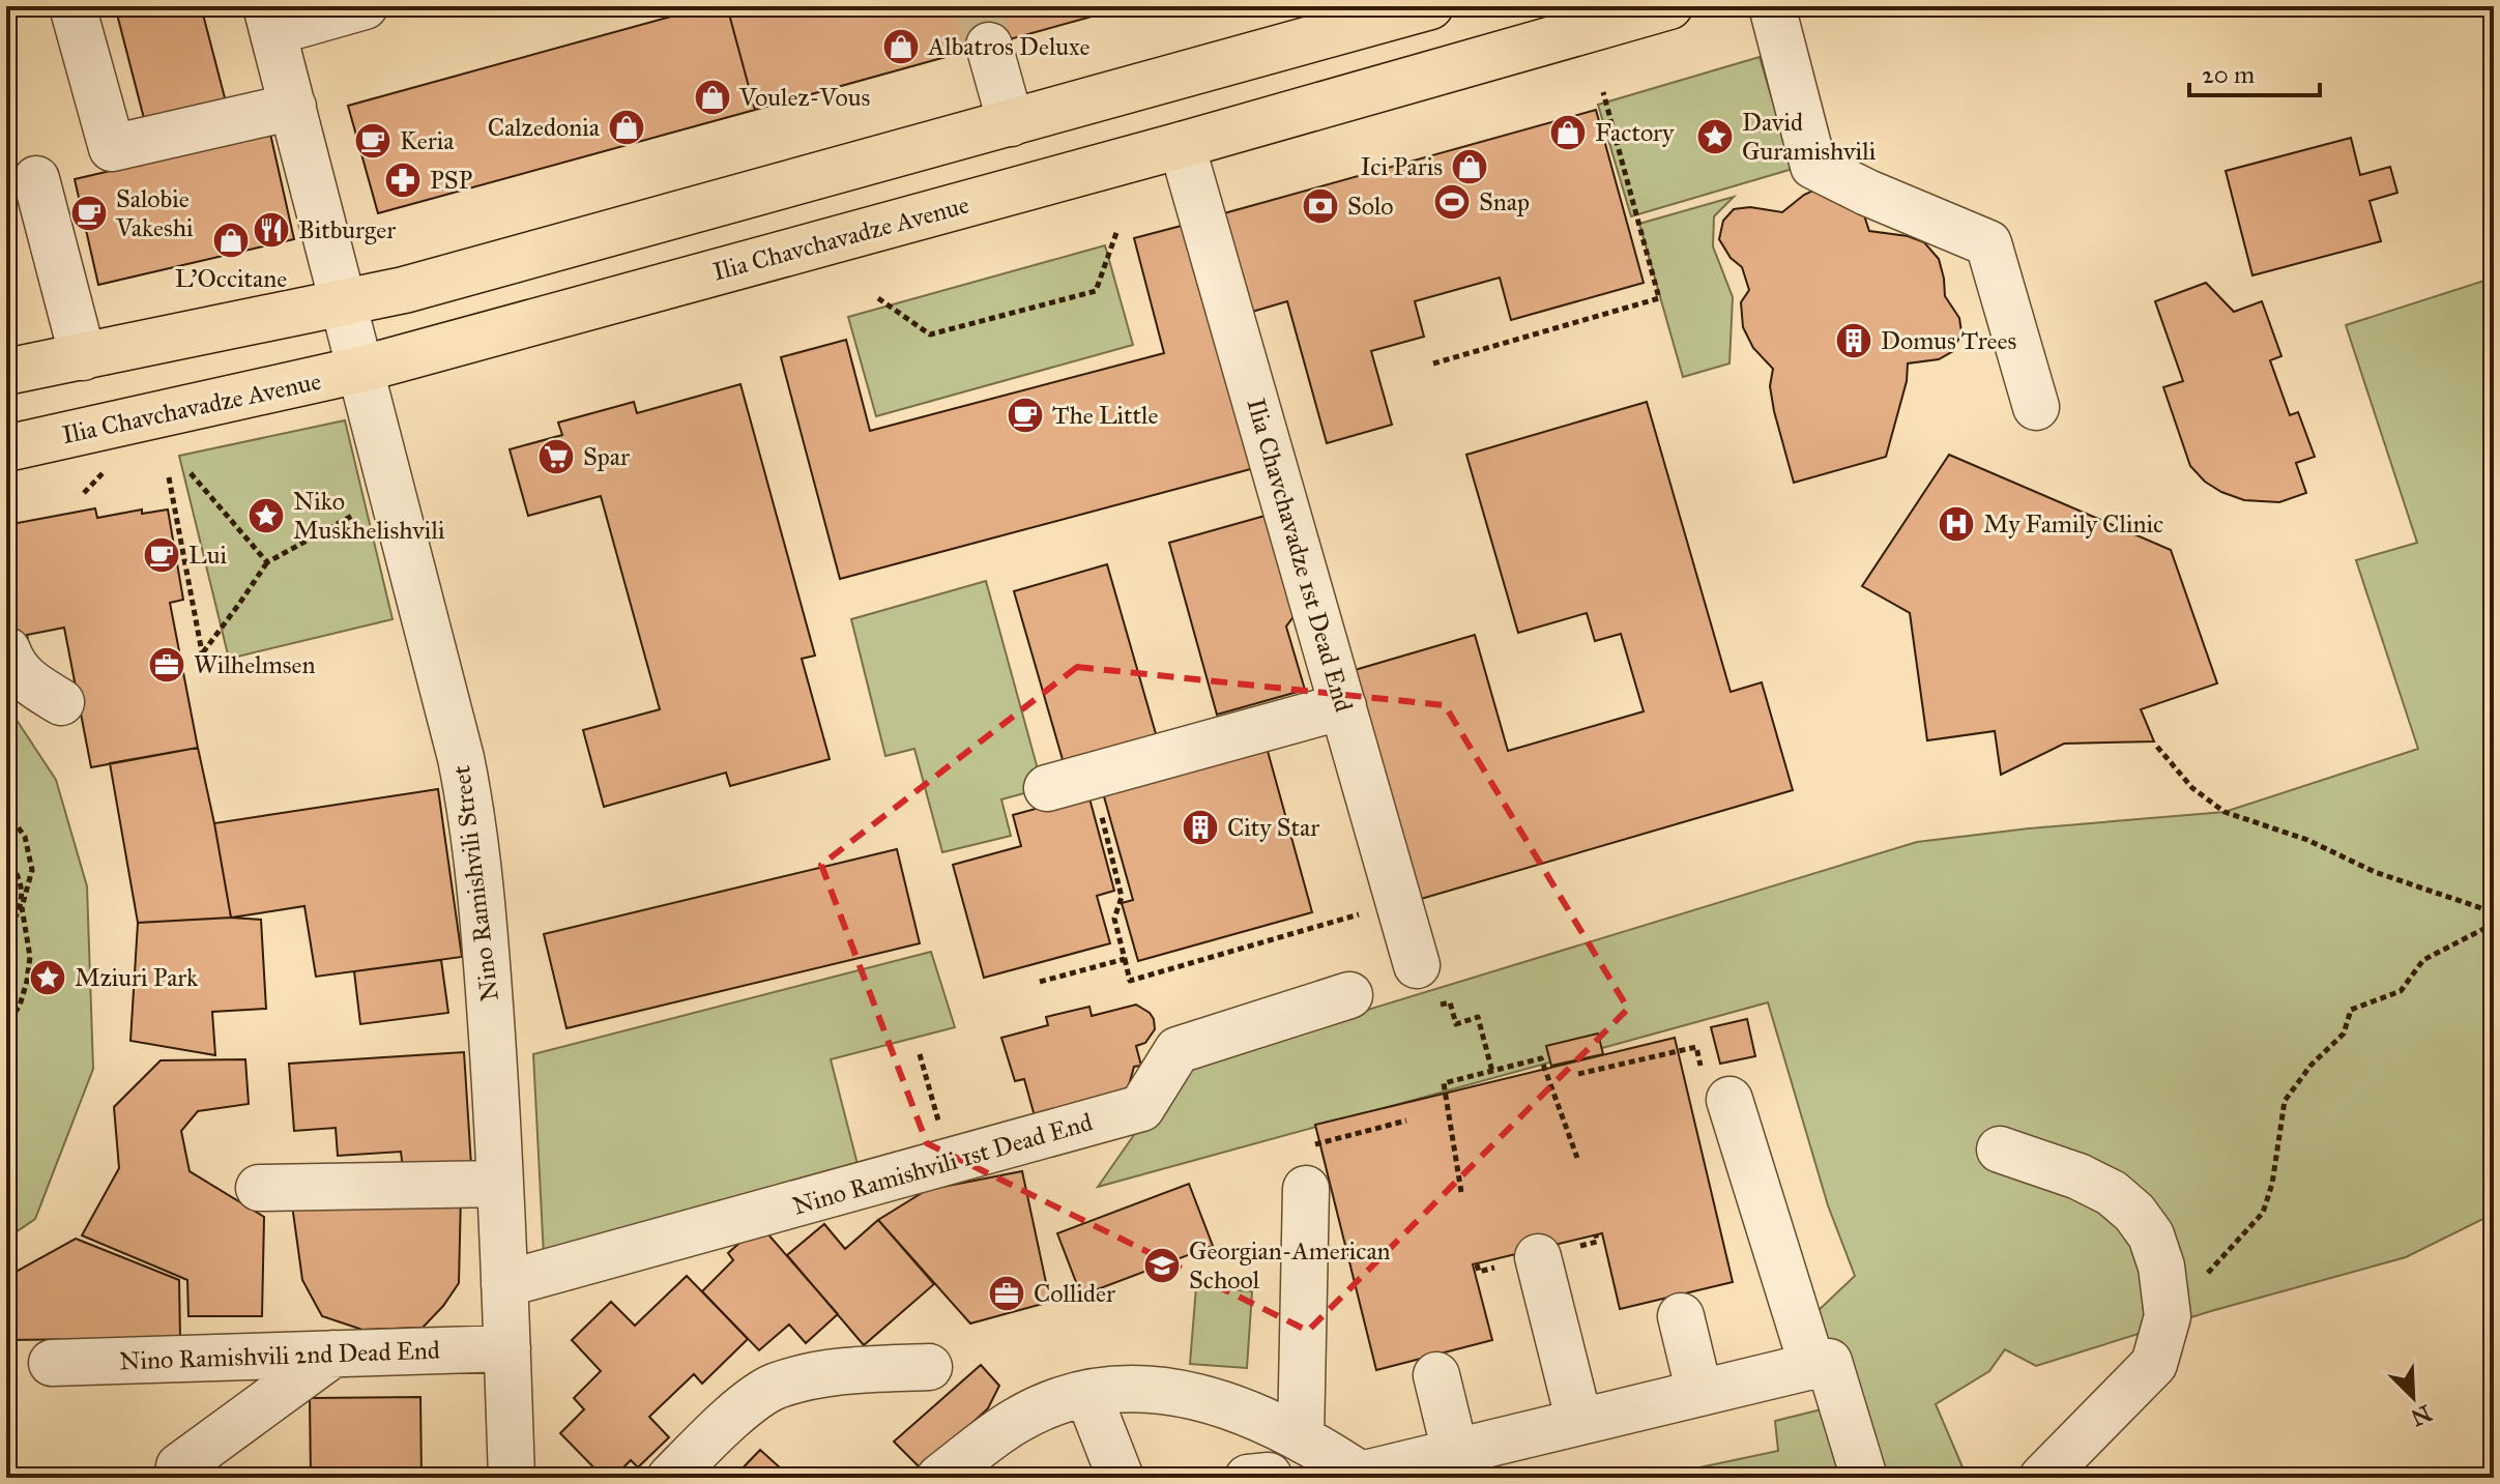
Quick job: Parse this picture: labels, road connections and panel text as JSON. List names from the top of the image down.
{
  "streets": {
    "main road": ["Ilia Chavchavadze Avenue"],
    "street": [
      "Ilia Chavchavadze 1st Dead End",
      "Nino Ramishvili Street",
      "Nino Ramishvili 1st Dead End",
      "Nino Ramishvili 2nd Dead End"
    ]
  },
  "crossings": [
    ["Ilia Chavchavadze Avenue", "Ilia Chavchavadze 1st Dead End"],
    ["Ilia Chavchavadze Avenue", "Nino Ramishvili Street"],
    ["Nino Ramishvili Street", "Nino Ramishvili 1st Dead End"],
    ["Nino Ramishvili Street", "Nino Ramishvili 2nd Dead End"]
  ],
  "places": {
    "shop": [
      "Albatros Deluxe",
      "Voulez-Vous",
      "Calzedonia",
      "Factory",
      "Ici Paris",
      "L'Occitane"
    ],
    "place": ["David Guramishvili", "Niko Muskhelishvili", "Mziuri Park"],
    "cafe": [
      "Keria",
      "Salobie Vakeshi",
      "The Little",
      "Lui"
    ],
    "pharmacy": ["PSP"],
    "sports": ["Snap"],
    "bank": ["Solo"],
    "restaurant": ["Bitburger"],
    "building": ["Domus Trees", "City Star"],
    "supermarket": ["Spar"],
    "hospital": ["My Family Clinic"],
    "office": ["Wilhelmsen", "Collider"],
    "school or university": ["Georgian-American School"]
  },
  "scale_bar": "20 m",
  "north": "bottom right"
}
